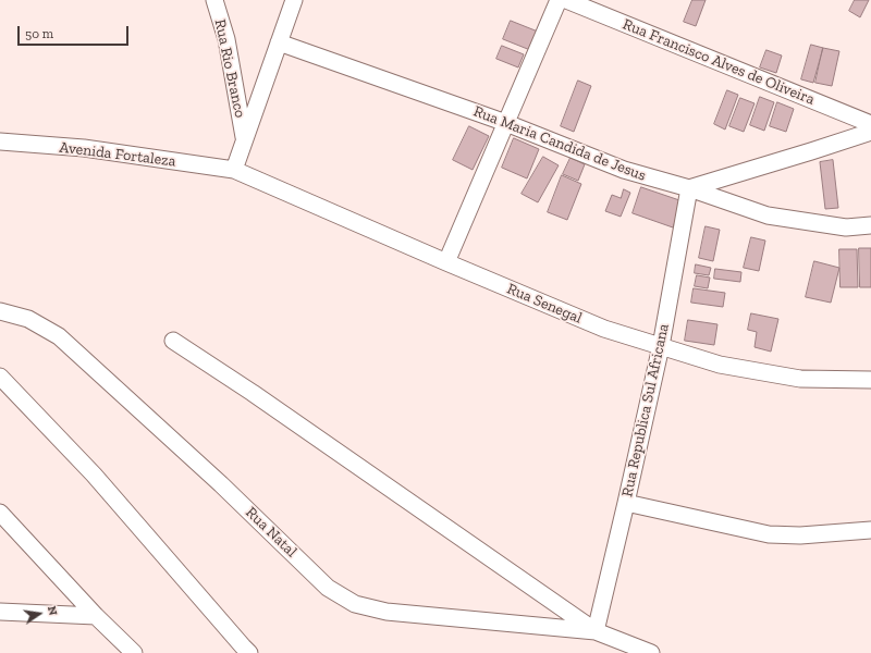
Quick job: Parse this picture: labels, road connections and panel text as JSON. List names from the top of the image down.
{
  "streets": {
    "street": [
      "Rua Francisco Alves de Oliveira",
      "Rua Rio Branco",
      "Rua Maria Candida de Jesus",
      "Avenida Fortaleza",
      "Rua Senegal",
      "Rua Republica Sul Africana",
      "Rua Natal"
    ]
  },
  "crossings": [
    ["Rua Maria Candida de Jesus", "Rua Republica Sul Africana"],
    ["Avenida Fortaleza", "Rua Senegal"],
    ["Rua Senegal", "Rua Republica Sul Africana"],
    ["Rua Republica Sul Africana", "Rua Natal"]
  ],
  "scale_bar": "50 m",
  "north": "right"
}
